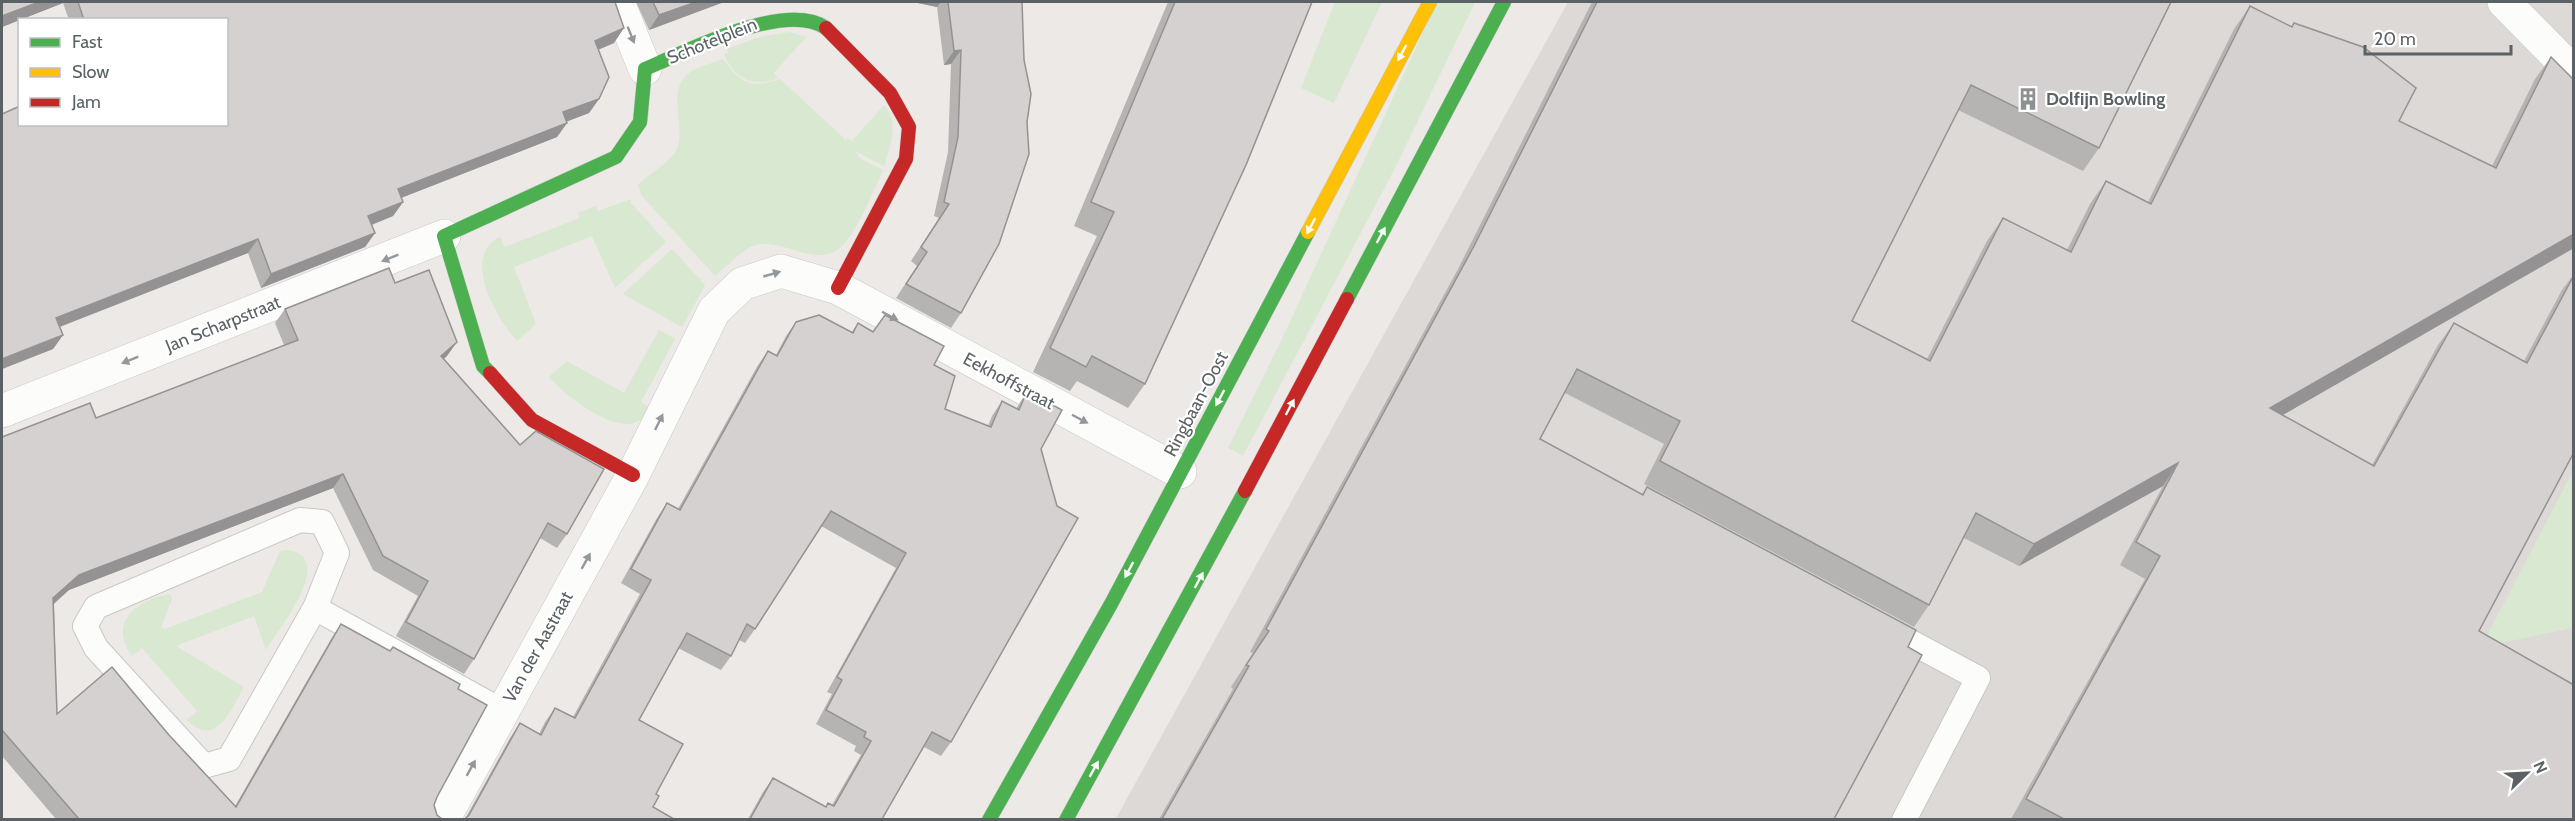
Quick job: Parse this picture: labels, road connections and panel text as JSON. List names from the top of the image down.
{
  "streets": {
    "main road": ["Schotelplein", "Ringbaan-Oost"],
    "street": ["Jan Scharpstraat", "Eekhoffstraat", "Van der Aastraat"]
  },
  "crossings": [
    ["Schotelplein", "Jan Scharpstraat"],
    ["Schotelplein", "Eekhoffstraat"],
    ["Eekhoffstraat", "Ringbaan-Oost"]
  ],
  "one_way": ["Jan Scharpstraat", "Eekhoffstraat", "Van der Aastraat"],
  "places": {
    "building": ["Dolfijn Bowling"]
  },
  "legend": ["Fast", "Slow", "Jam"],
  "scale_bar": "20 m",
  "north": "top right"
}
